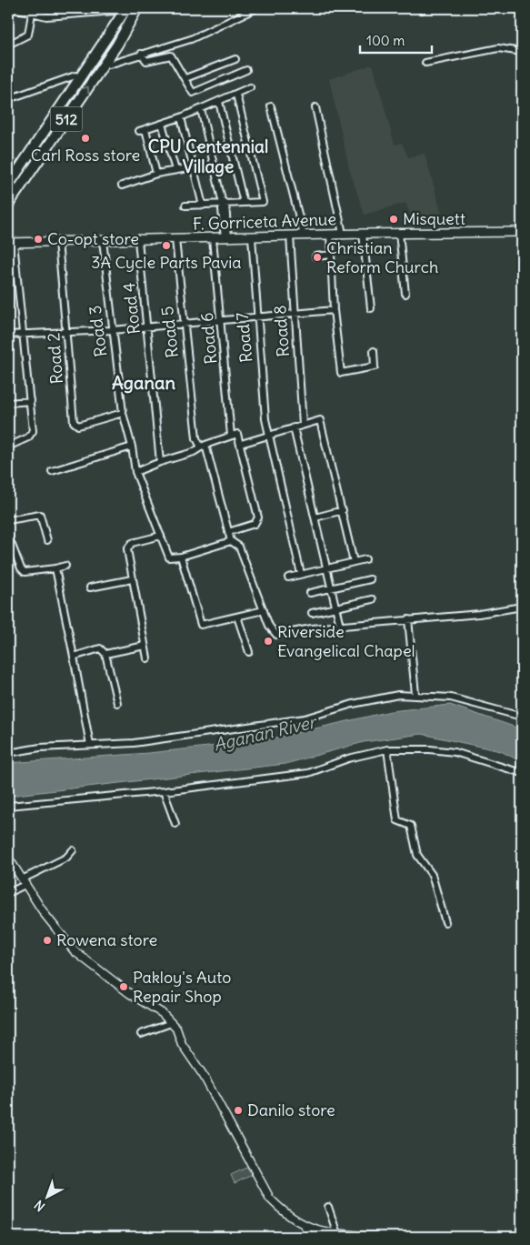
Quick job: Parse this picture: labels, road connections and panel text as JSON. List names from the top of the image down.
{
  "streets": {
    "main road": ["512", "F. Gorriceta Avenue"],
    "street": [
      "Road 4",
      "Road 3",
      "Road 8",
      "Road 5",
      "Road 7",
      "Road 6",
      "Road 2"
    ]
  },
  "crossings": [
    ["F. Gorriceta Avenue", "Road 4"],
    ["F. Gorriceta Avenue", "Road 3"],
    ["F. Gorriceta Avenue", "Road 8"],
    ["F. Gorriceta Avenue", "Road 5"],
    ["F. Gorriceta Avenue", "Road 7"],
    ["F. Gorriceta Avenue", "Road 6"],
    ["F. Gorriceta Avenue", "Road 2"],
    ["Road 3", "Road 2"]
  ],
  "districts": ["CPU Centennial Village", "Aganan"],
  "water": ["Aganan River"],
  "places": [
    "Carl Ross store",
    "Misquett",
    "Co-opt store",
    "3A Cycle Parts Pavia",
    "Christian Reform Church",
    "Riverside Evangelical Chapel",
    "Rowena store",
    "Pakloy's Auto Repair Shop",
    "Danilo store"
  ],
  "scale_bar": "100 m",
  "north": "bottom left"
}
